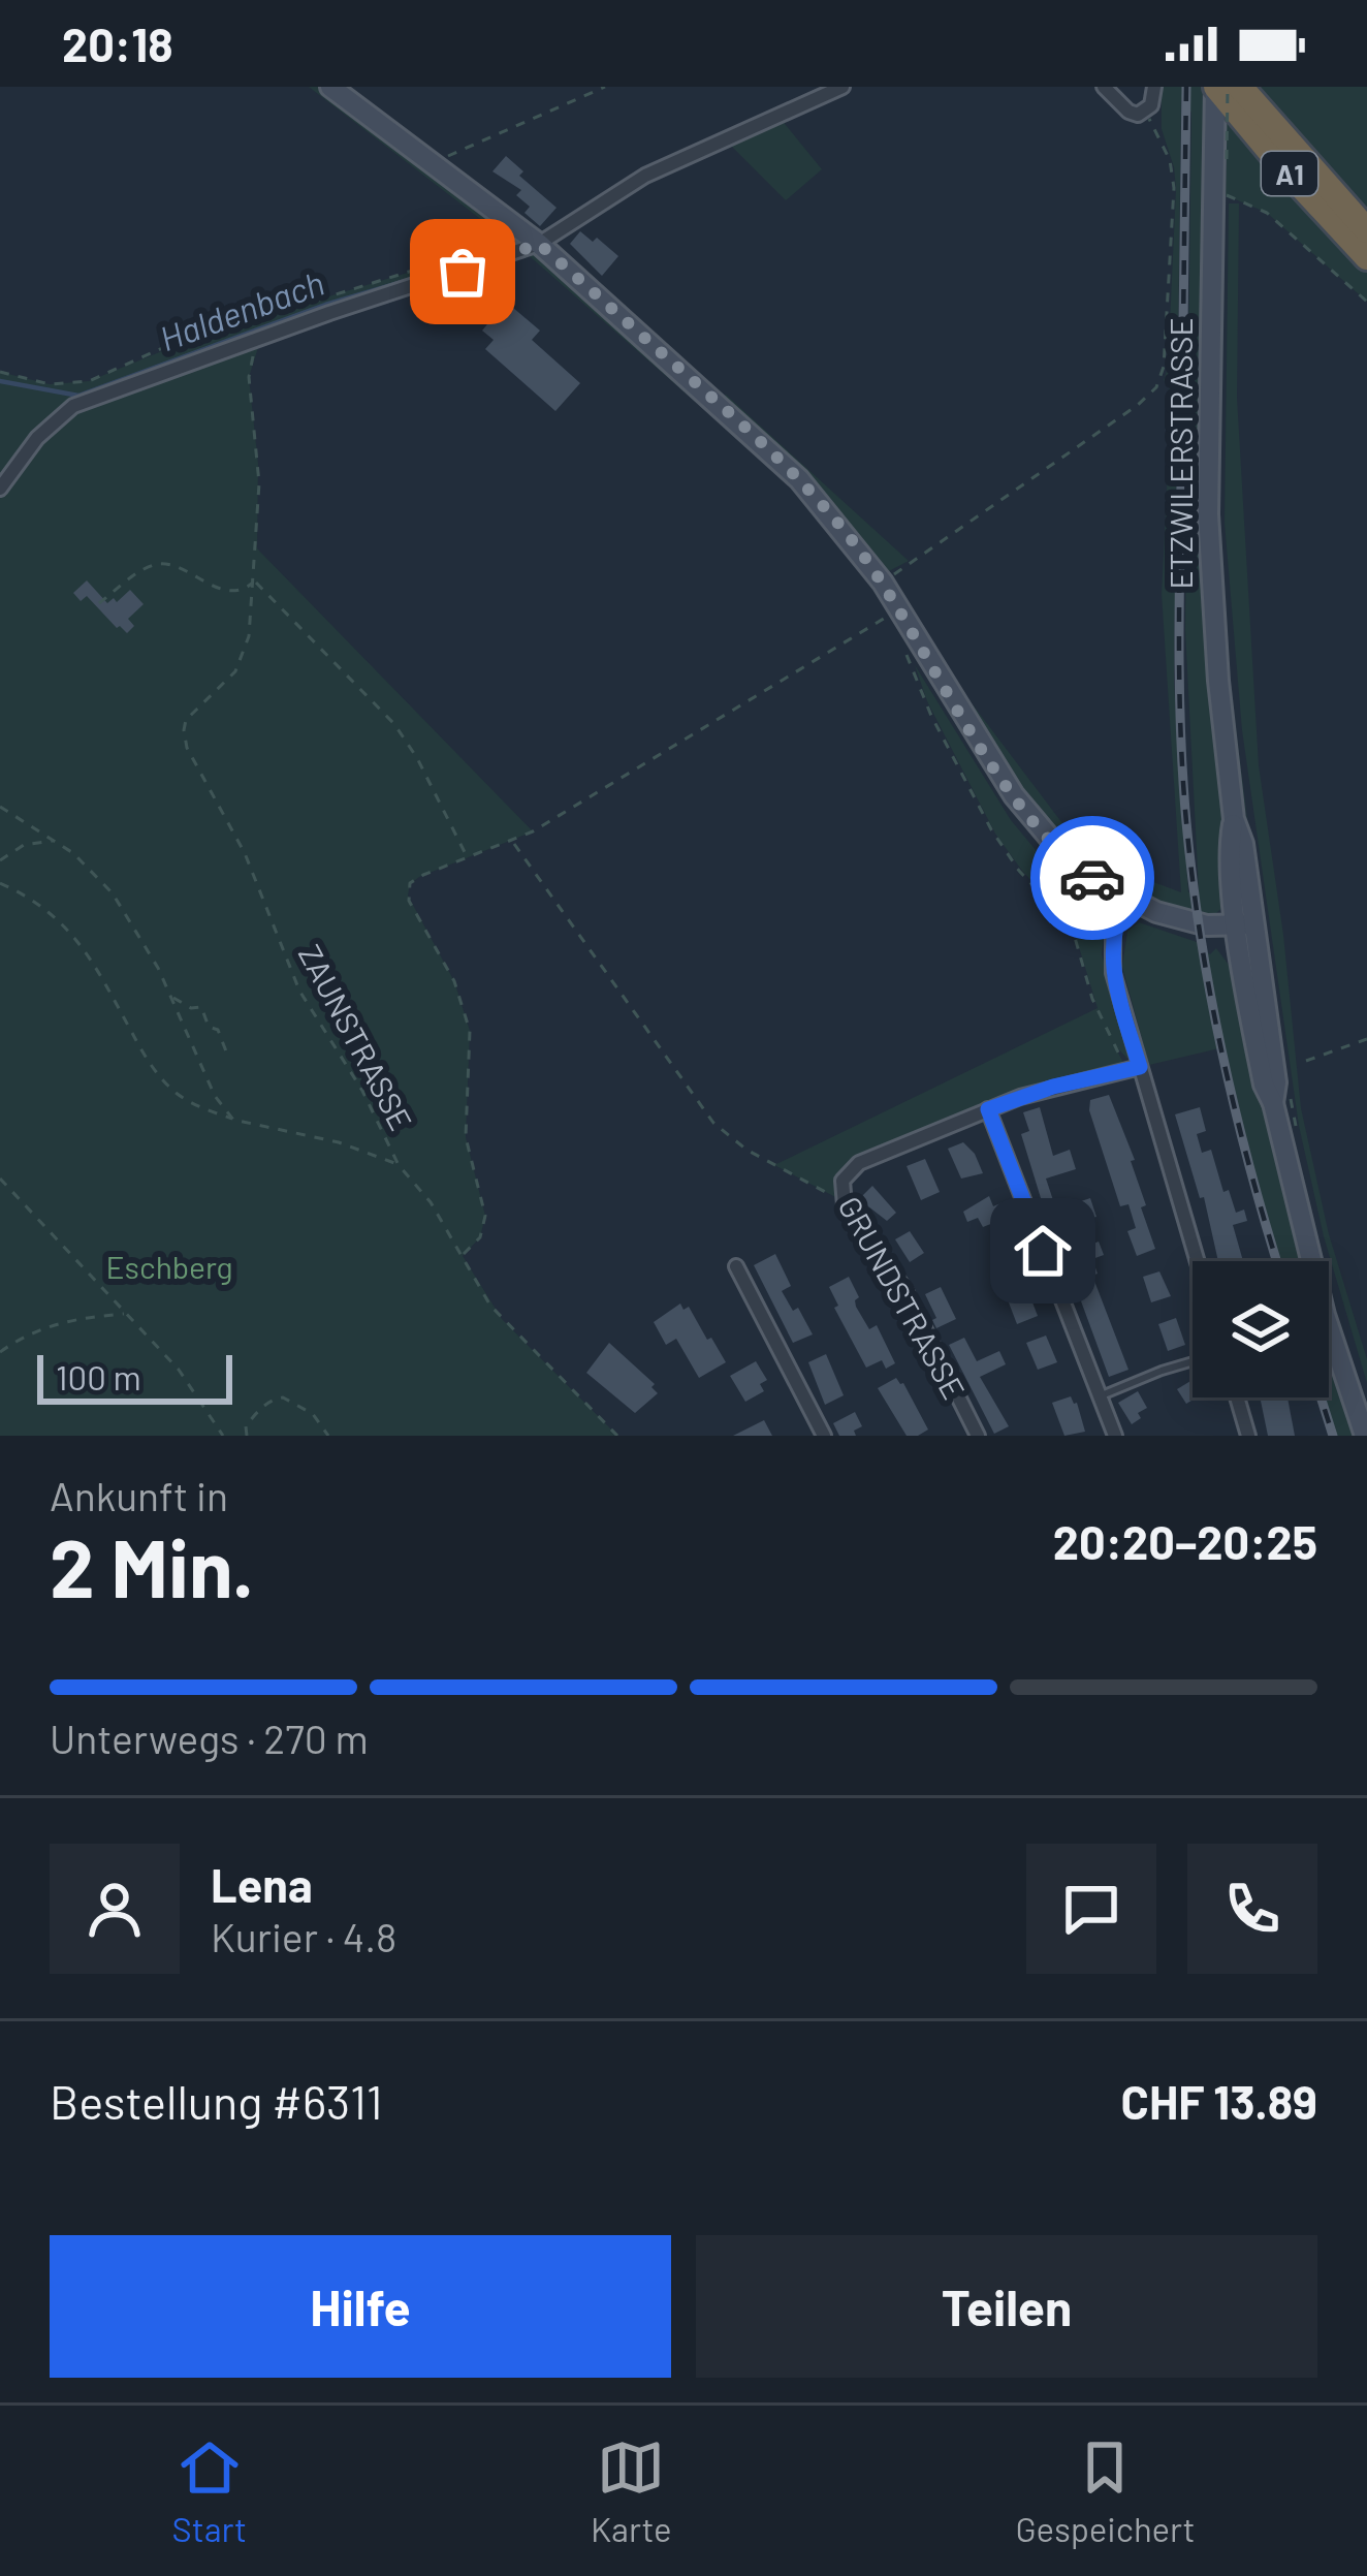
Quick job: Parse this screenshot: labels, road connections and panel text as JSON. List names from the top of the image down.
{
  "streets": {
    "highway": ["A1"],
    "main road": ["ETZWILERSTRASSE"],
    "street": ["GRUNDSTRASSE"],
    "path": ["ZAUNSTRASSE"]
  },
  "crossings": [
    ["A1", "ETZWILERSTRASSE"]
  ],
  "water": ["Haldenbach"],
  "parks": ["Eschberg"],
  "scale_bar": "100 m",
  "page": {
    "status": "20:18",
    "scale": "100 m",
    "heading": ["2 Min.", "Ankunft in", "20:20–20:25"],
    "panel": [
      "Lena",
      "Kurier · 4.8",
      "Bestellung #6311",
      "CHF 13.89"
    ],
    "bar": "Unterwegs · 270 m",
    "buttons": ["Hilfe", "Teilen"],
    "tabs": ["Start", "Karte", "Gespeichert"]
  }
}
